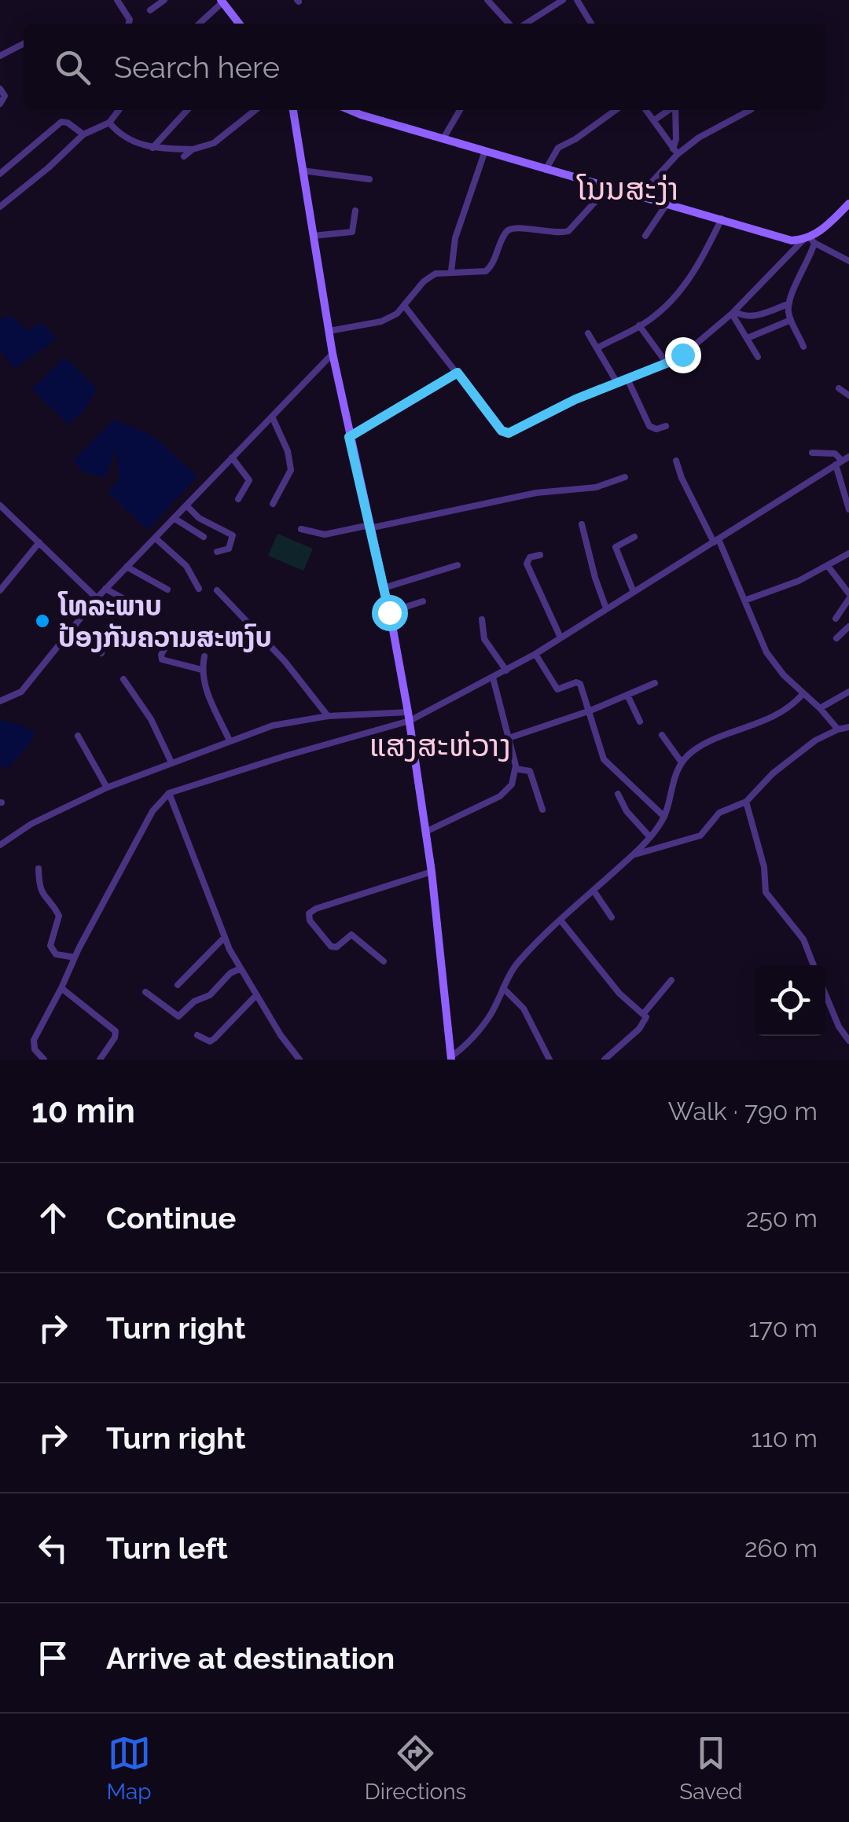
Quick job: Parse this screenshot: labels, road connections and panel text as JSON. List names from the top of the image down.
{
  "districts": ["ໂນນສະງ່າ", "ແສງສະຫ່ວາງ"],
  "places": ["ໂທລະພາບ ປ້ອງກັນຄວາມສະຫງົບ"],
  "page": {
    "search": "Search here",
    "heading": ["10 min", "Walk · 790 m"],
    "list": [
      ["Continue", "250 m"],
      ["Turn right", "170 m"],
      ["Turn right", "110 m"],
      ["Turn left", "260 m"],
      "Arrive at destination"
    ],
    "nav": ["Map", "Directions", "Saved"]
  }
}
